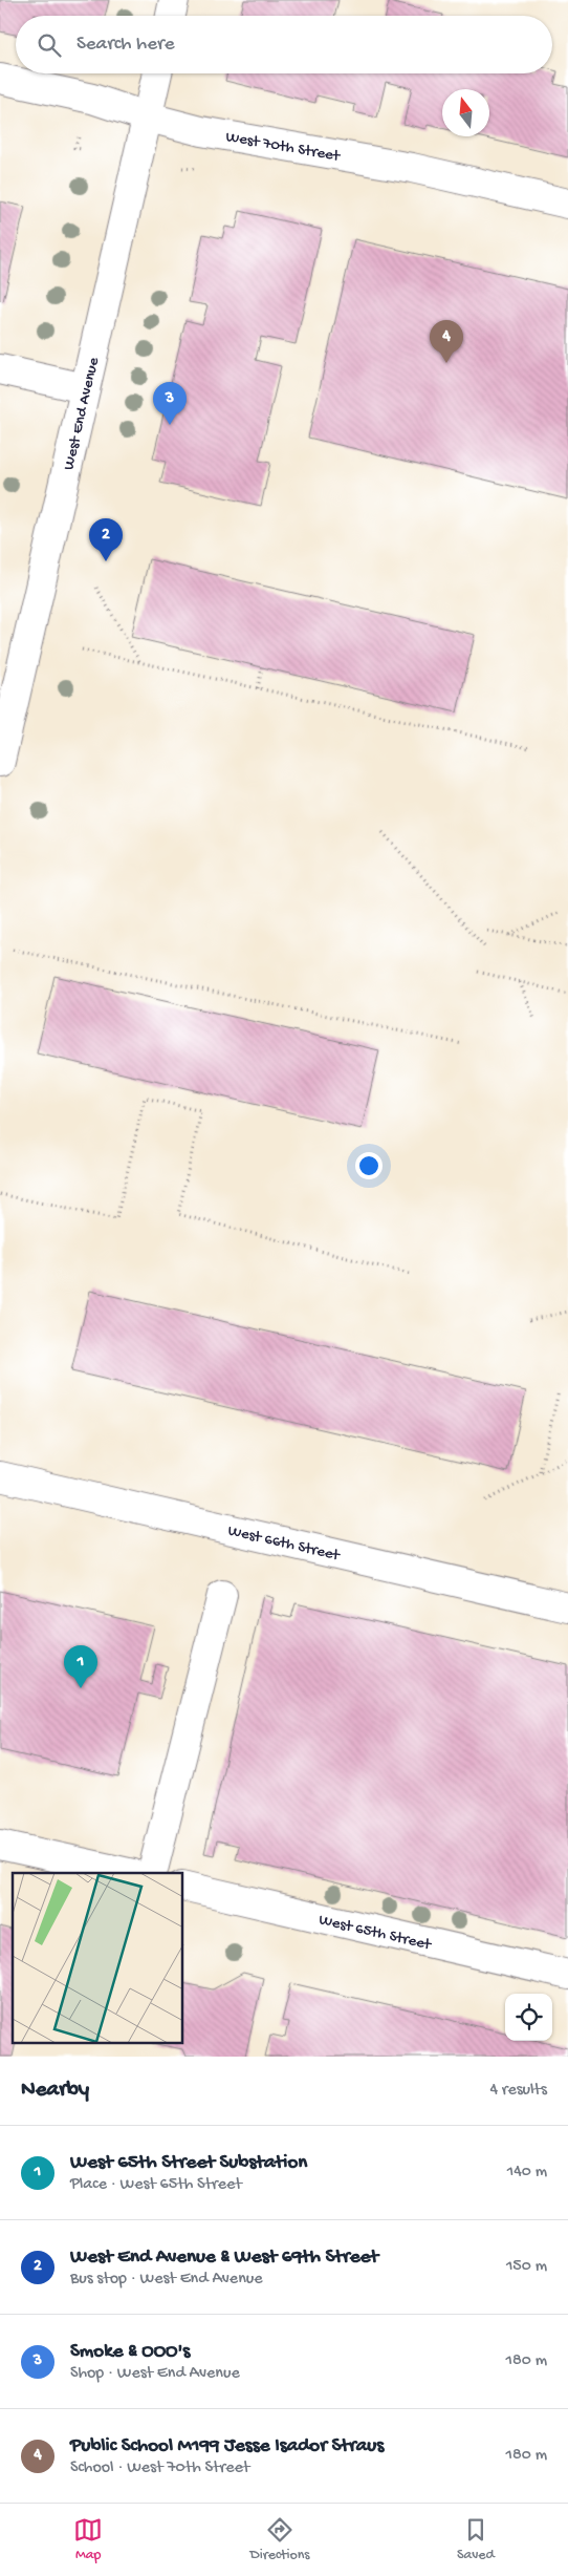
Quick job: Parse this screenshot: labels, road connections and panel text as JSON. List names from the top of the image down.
{
  "streets": {
    "street": [
      "West 70th Street",
      "West End Avenue",
      "West 66th Street",
      "West 65th Street"
    ]
  },
  "crossings": [
    ["West 70th Street", "West End Avenue"]
  ],
  "north": "top",
  "page": {
    "search": "Search here",
    "pins": [
      "4",
      "3",
      "2",
      "1"
    ],
    "heading": ["Nearby", "4 results"],
    "list": [
      {
        "mark": "1",
        "name": "West 65th Street Substation",
        "note": "Place · West 65th Street",
        "value": "140 m"
      },
      {
        "mark": "2",
        "name": "West End Avenue & West 69th Street",
        "note": "Bus stop · West End Avenue",
        "value": "150 m"
      },
      {
        "mark": "3",
        "name": "Smoke & OOO's",
        "note": "Shop · West End Avenue",
        "value": "180 m"
      },
      {
        "mark": "4",
        "name": "Public School M199 Jesse Isador Straus",
        "note": "School · West 70th Street",
        "value": "180 m"
      }
    ],
    "nav": ["Map", "Directions", "Saved"]
  }
}
